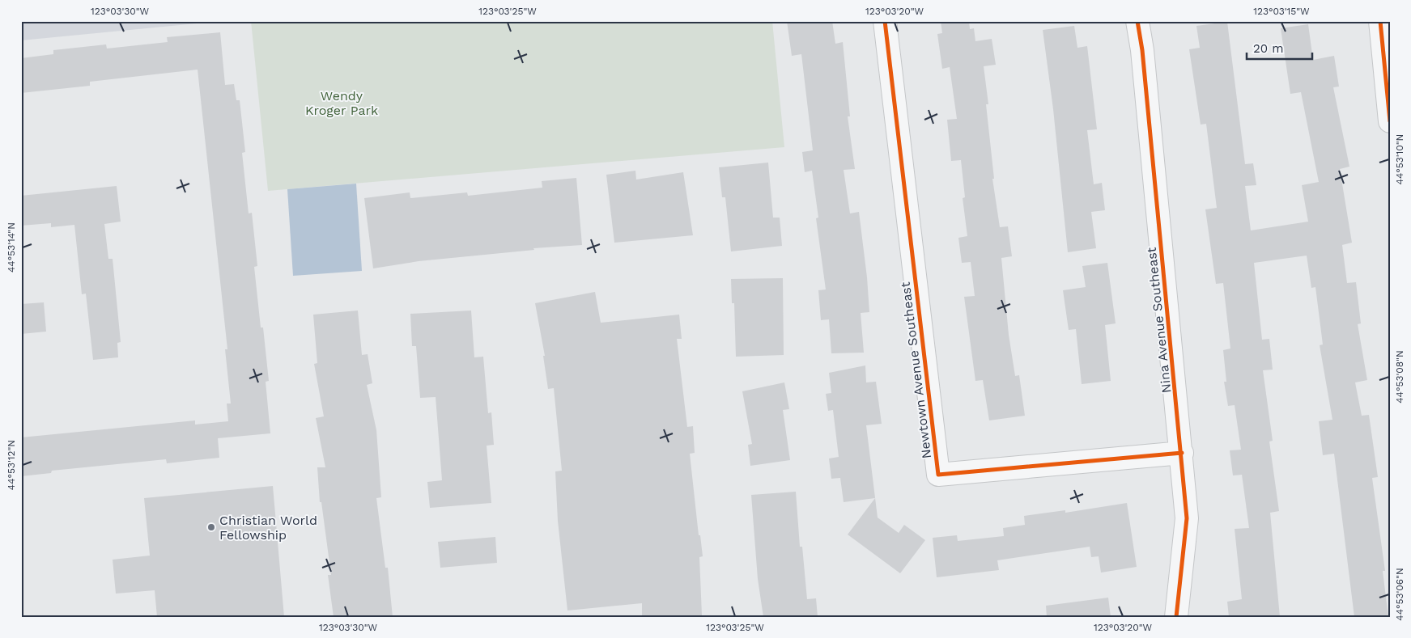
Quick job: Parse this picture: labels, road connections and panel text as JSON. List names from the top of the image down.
{
  "streets": {
    "street": ["Nina Avenue Southeast", "Newtown Avenue Southeast"]
  },
  "crossings": [
    ["Nina Avenue Southeast", "Newtown Avenue Southeast"]
  ],
  "parks": ["Wendy Kroger Park"],
  "places": ["Christian World Fellowship"],
  "scale_bar": "20 m",
  "coordinates": [
    "123°03'30\"W",
    "123°03'25\"W",
    "123°03'20\"W",
    "123°03'15\"W",
    "44°53'10\"N",
    "44°53'14\"N",
    "44°53'08\"N",
    "44°53'12\"N",
    "44°53'06\"N"
  ]
}
